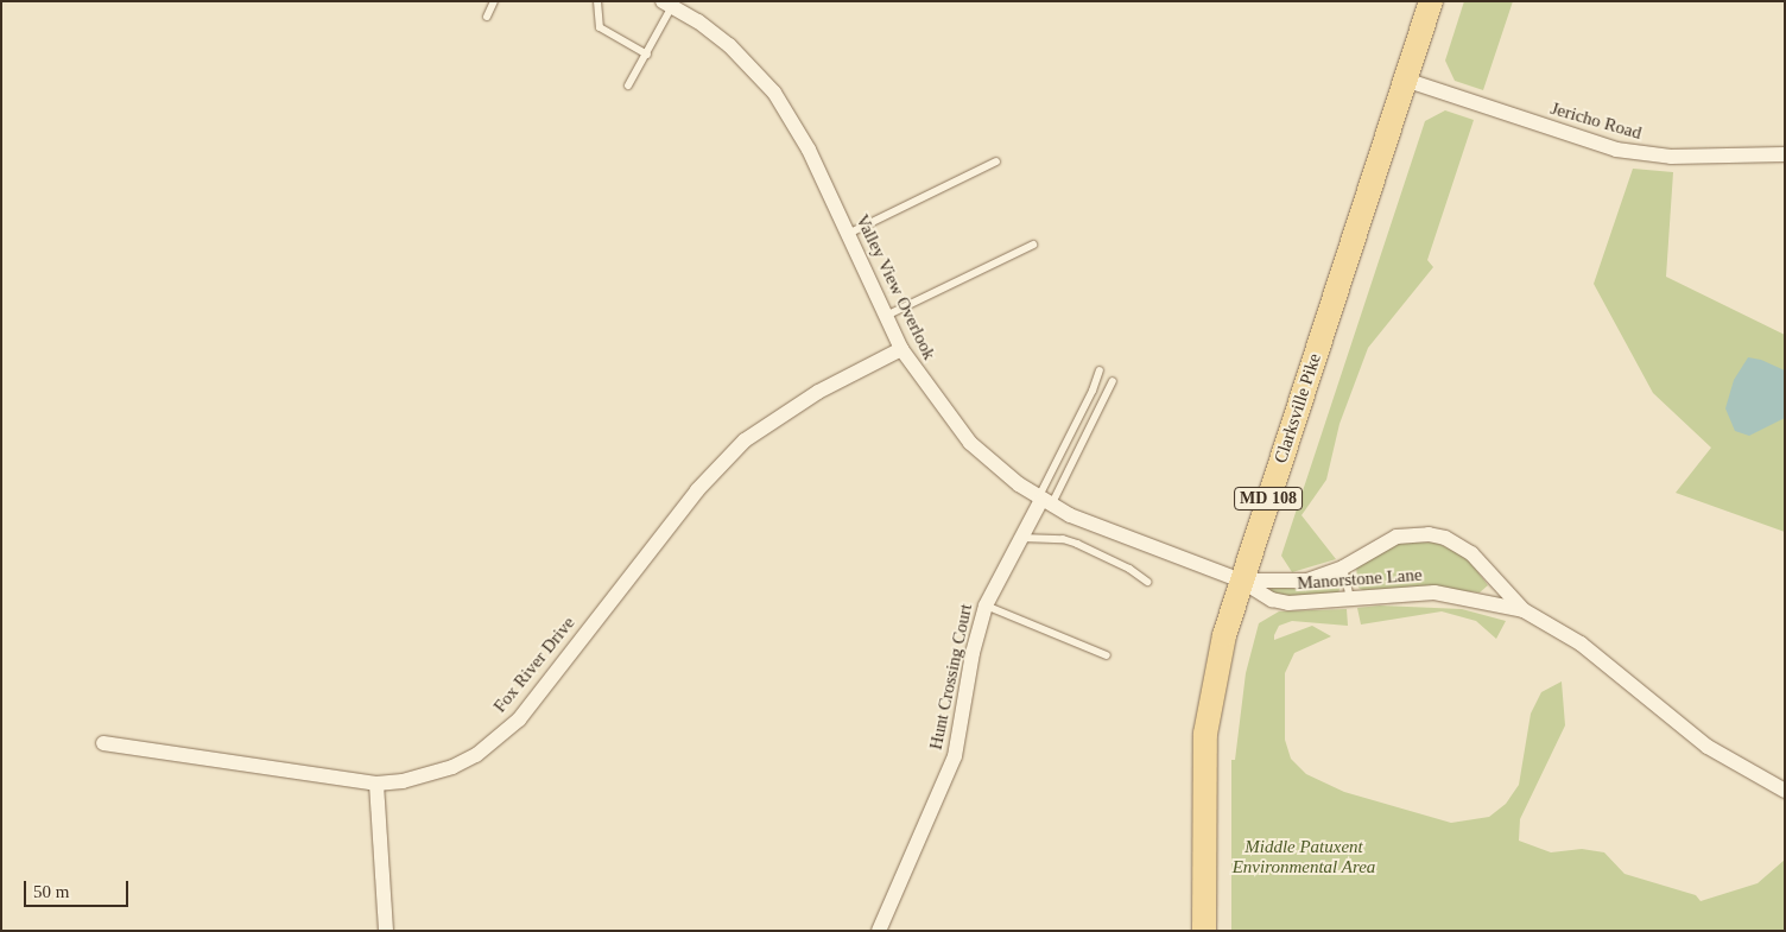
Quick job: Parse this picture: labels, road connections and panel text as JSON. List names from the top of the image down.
{
  "streets": {
    "main road": ["Clarksville Pike", "MD 108"],
    "street": [
      "Jericho Road",
      "Valley View Overlook",
      "Manorstone Lane",
      "Fox River Drive",
      "Hunt Crossing Court"
    ]
  },
  "crossings": [
    ["Jericho Road", "Clarksville Pike"],
    ["Valley View Overlook", "Clarksville Pike"],
    ["Valley View Overlook", "Manorstone Lane"],
    ["Valley View Overlook", "Fox River Drive"],
    ["Valley View Overlook", "Hunt Crossing Court"],
    ["Clarksville Pike", "Manorstone Lane"]
  ],
  "parks": ["Middle Patuxent Environmental Area"],
  "scale_bar": "50 m"
}
